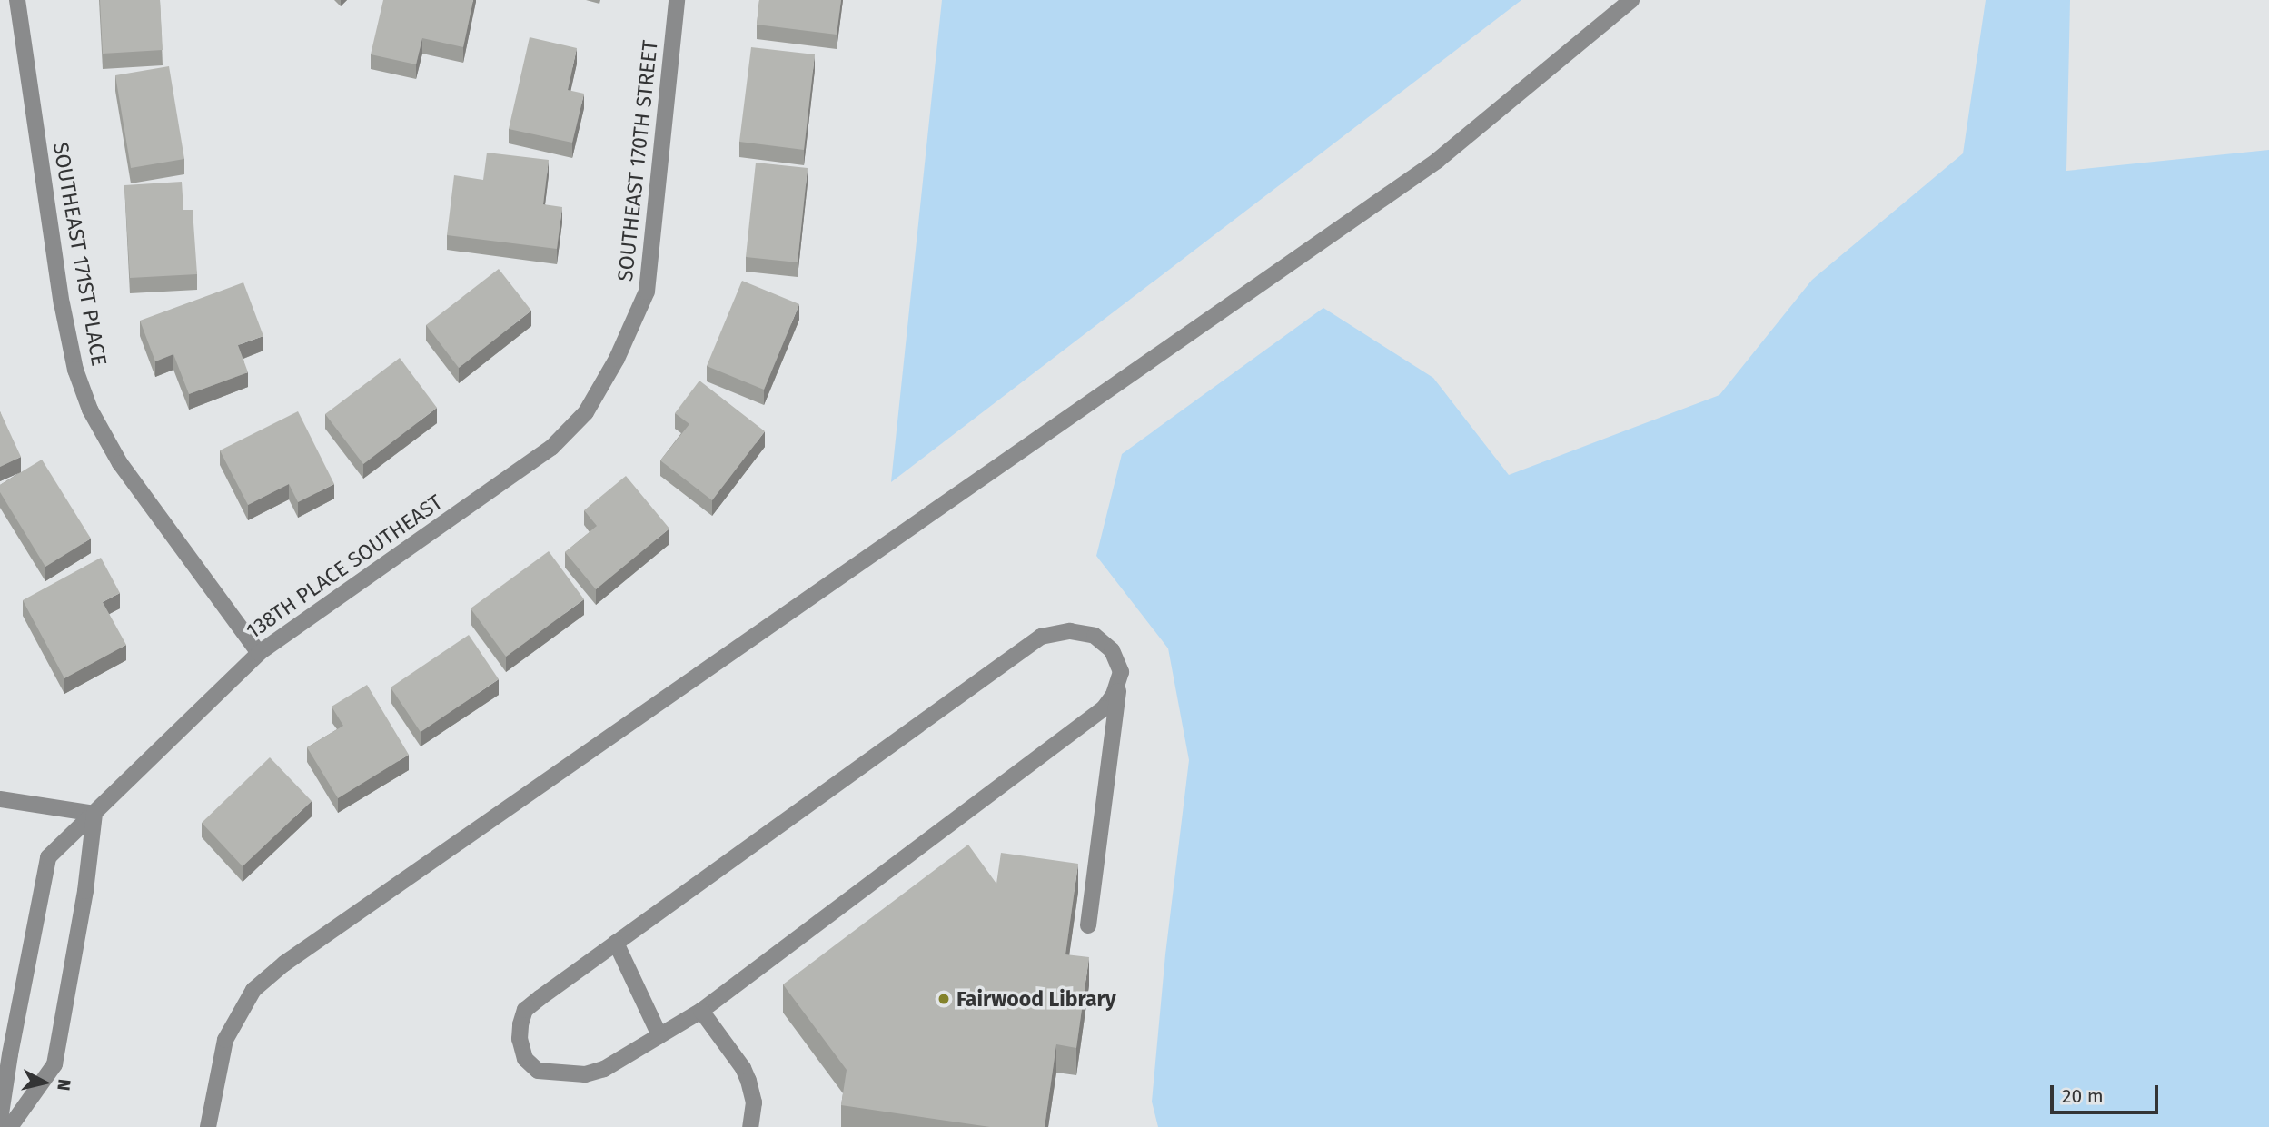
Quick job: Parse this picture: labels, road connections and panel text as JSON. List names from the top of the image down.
{
  "streets": {
    "street": ["SOUTHEAST 170TH STREET", "SOUTHEAST 171ST PLACE", "138TH PLACE SOUTHEAST"]
  },
  "crossings": [
    ["SOUTHEAST 170TH STREET", "138TH PLACE SOUTHEAST"],
    ["SOUTHEAST 171ST PLACE", "138TH PLACE SOUTHEAST"]
  ],
  "places": ["Fairwood Library"],
  "scale_bar": "20 m",
  "north": "right"
}
